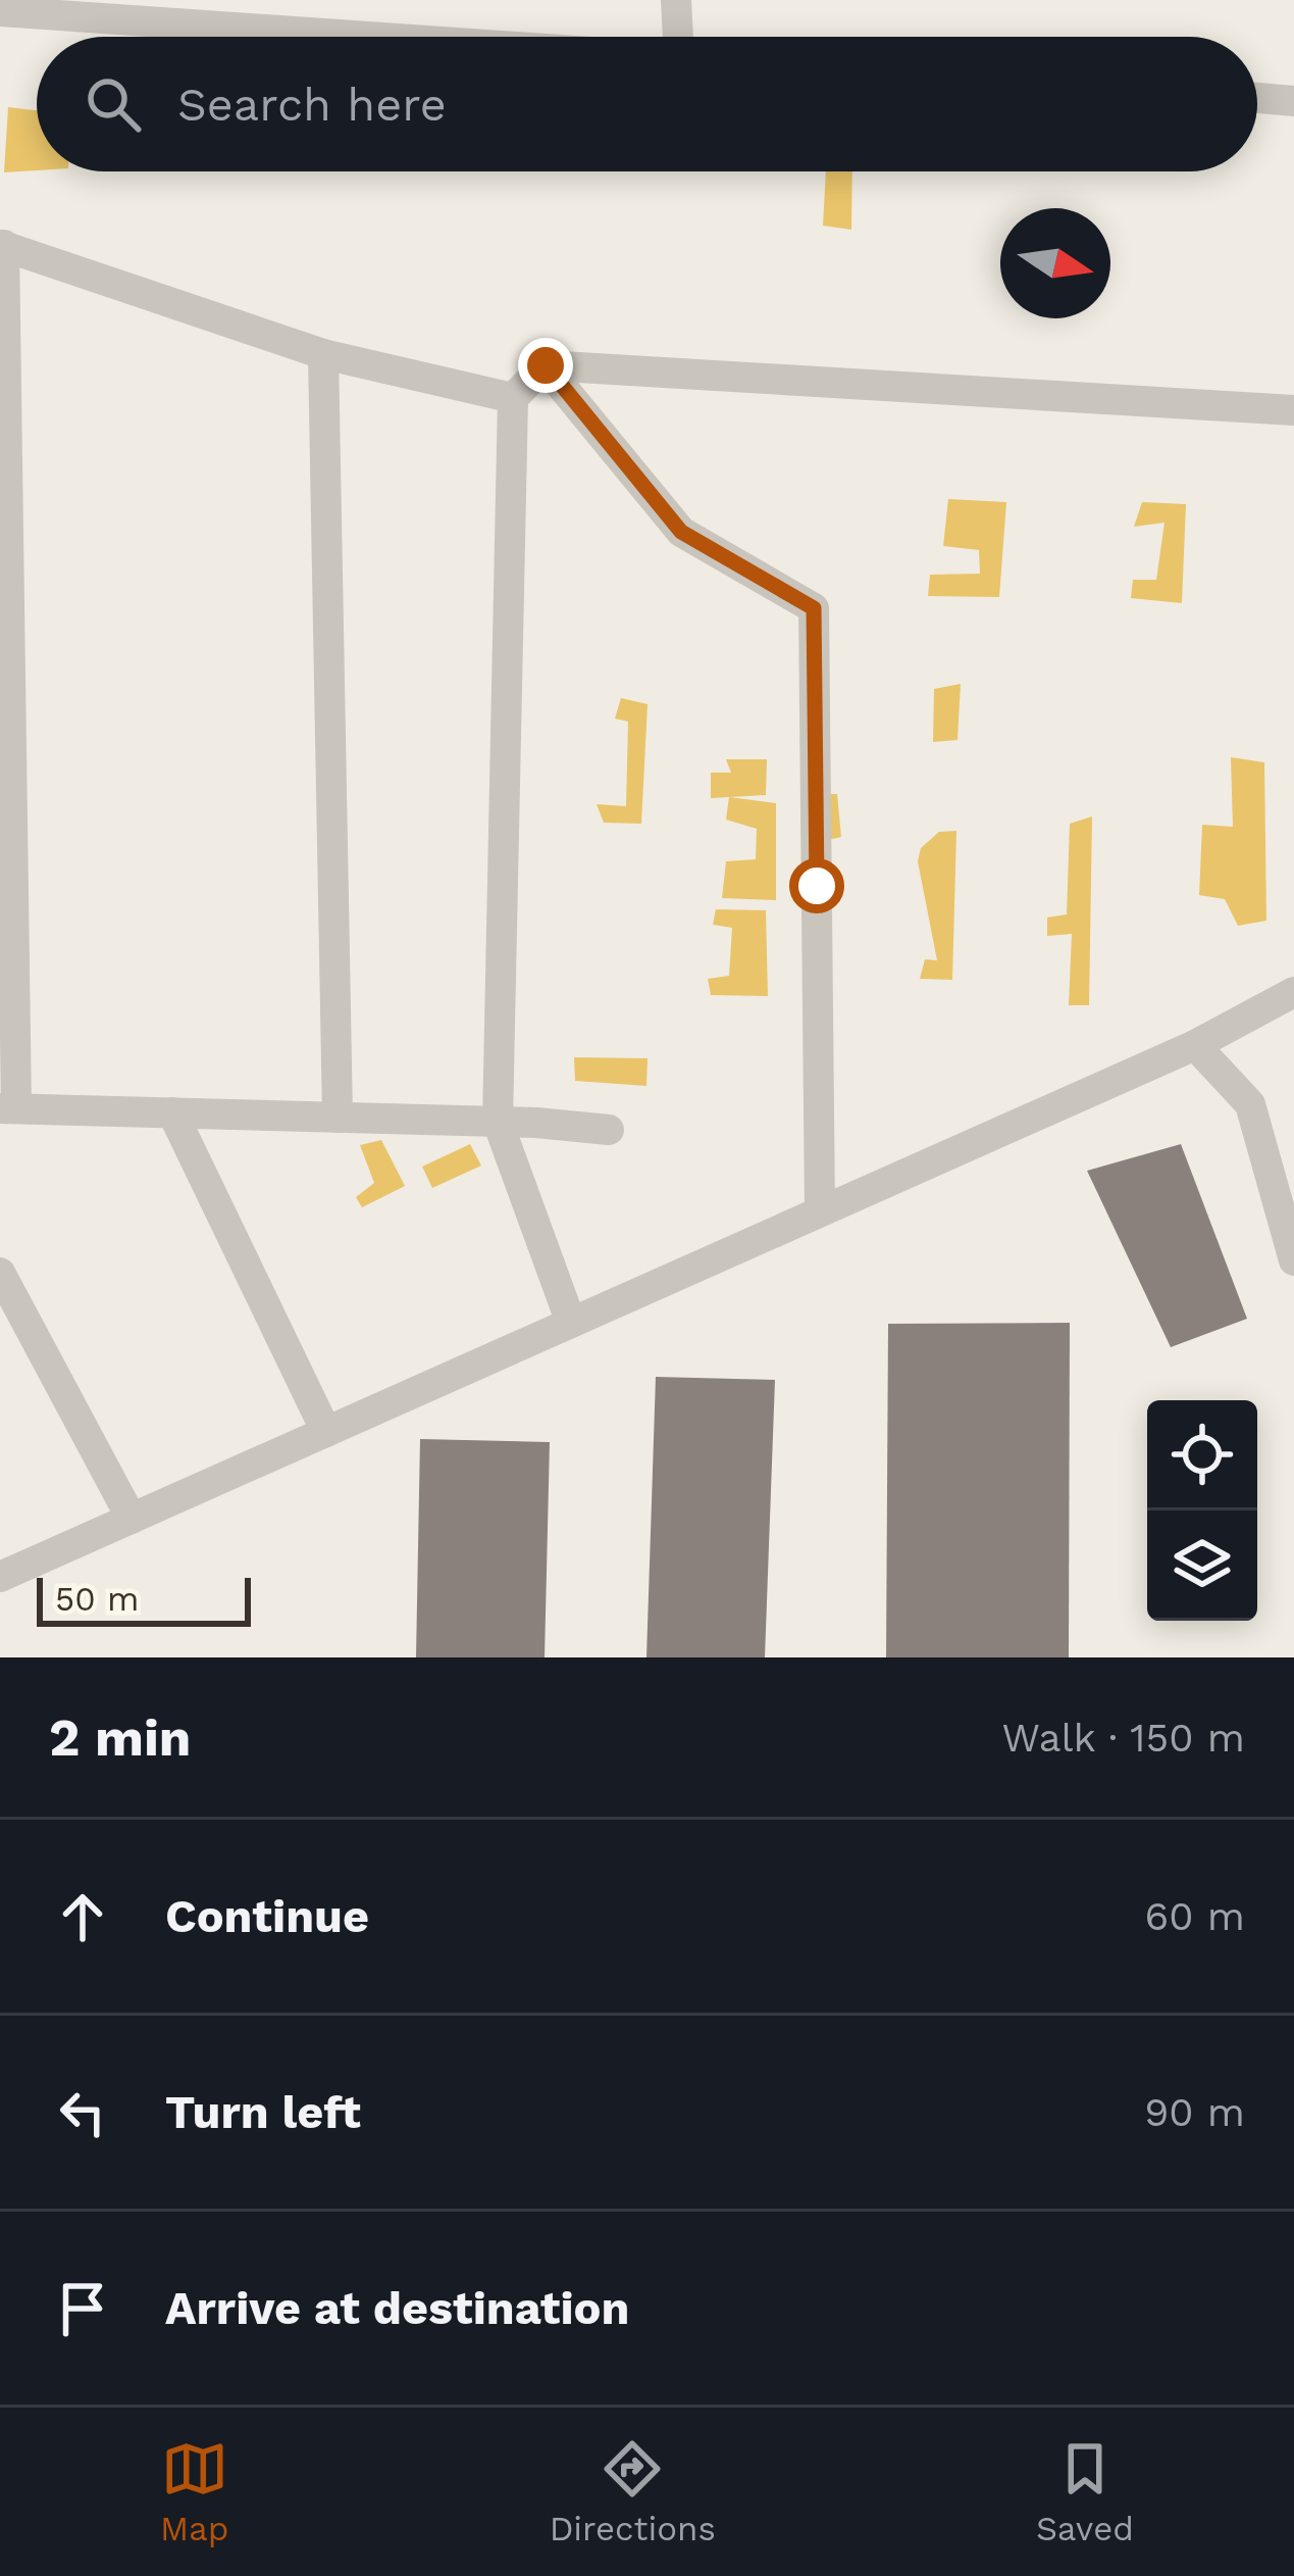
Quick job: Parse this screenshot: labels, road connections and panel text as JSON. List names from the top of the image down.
{
  "scale_bar": "50 m",
  "north": "right",
  "page": {
    "search": "Search here",
    "scale": "50 m",
    "heading": ["2 min", "Walk · 150 m"],
    "list": [
      ["Continue", "60 m"],
      ["Turn left", "90 m"],
      "Arrive at destination"
    ],
    "nav": ["Map", "Directions", "Saved"]
  }
}
